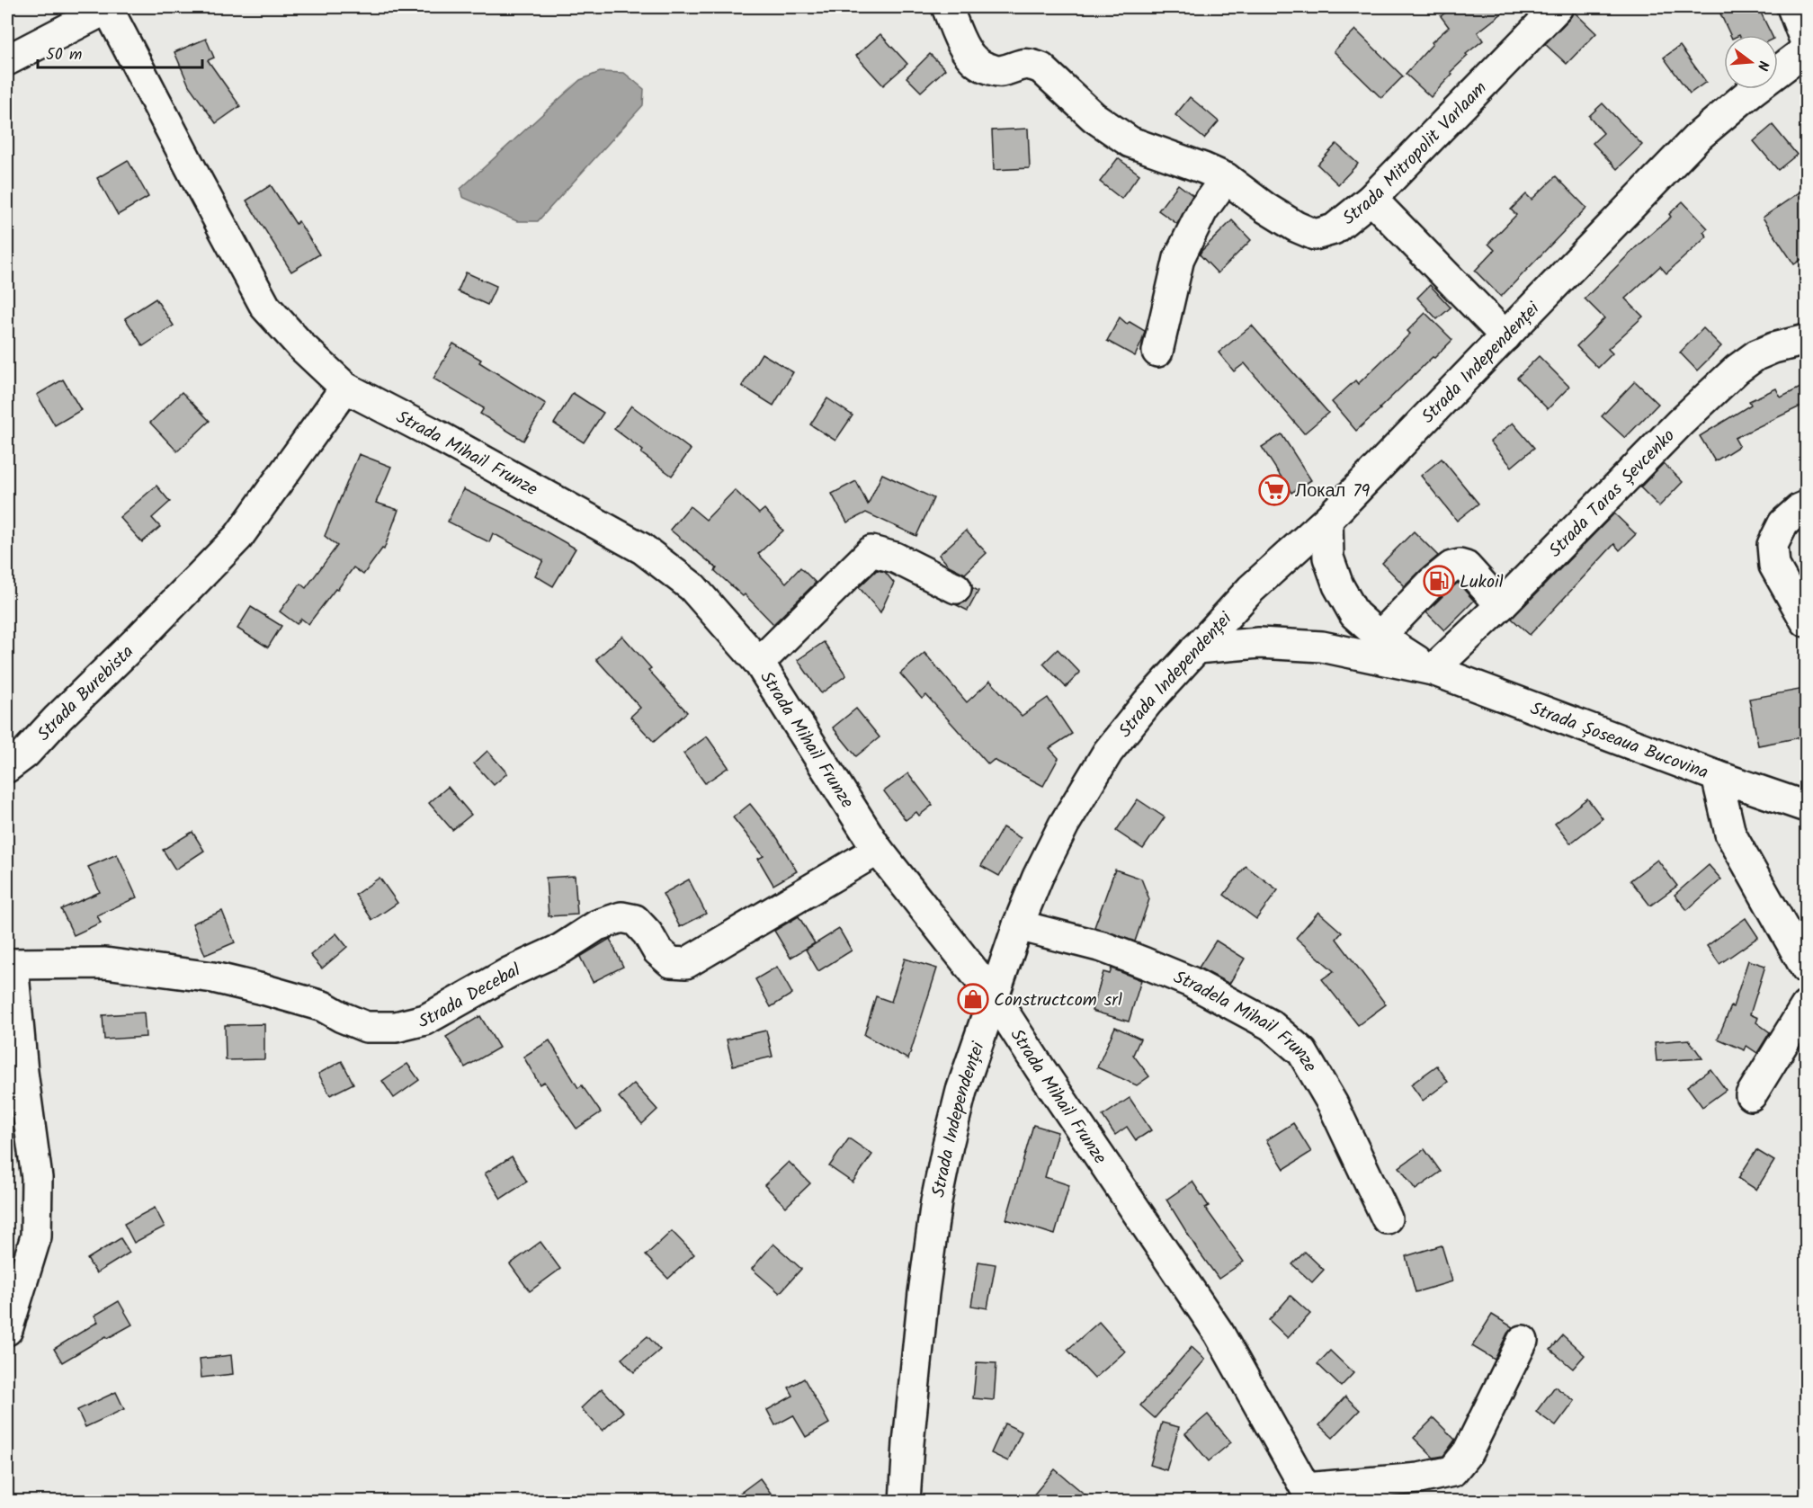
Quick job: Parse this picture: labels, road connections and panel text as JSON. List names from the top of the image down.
{
  "streets": {
    "street": [
      "Strada Mitropolit Varlaam",
      "Strada Independenței",
      "Strada Mihail Frunze",
      "Strada Taras Șevcenko",
      "Strada Burebista",
      "Strada Șoseaua Bucovina",
      "Strada Decebal",
      "Stradela Mihail Frunze"
    ]
  },
  "crossings": [
    ["Strada Independenței", "Strada Mihail Frunze"],
    ["Strada Independenței", "Strada Șoseaua Bucovina"],
    ["Strada Independenței", "Stradela Mihail Frunze"],
    ["Strada Mihail Frunze", "Strada Burebista"],
    ["Strada Mihail Frunze", "Strada Decebal"],
    ["Strada Taras Șevcenko", "Strada Șoseaua Bucovina"]
  ],
  "places": {
    "supermarket": ["Локал 79"],
    "fuel station": ["Lukoil"],
    "shop": ["Constructcom srl"]
  },
  "scale_bar": "50 m",
  "north": "right"
}
